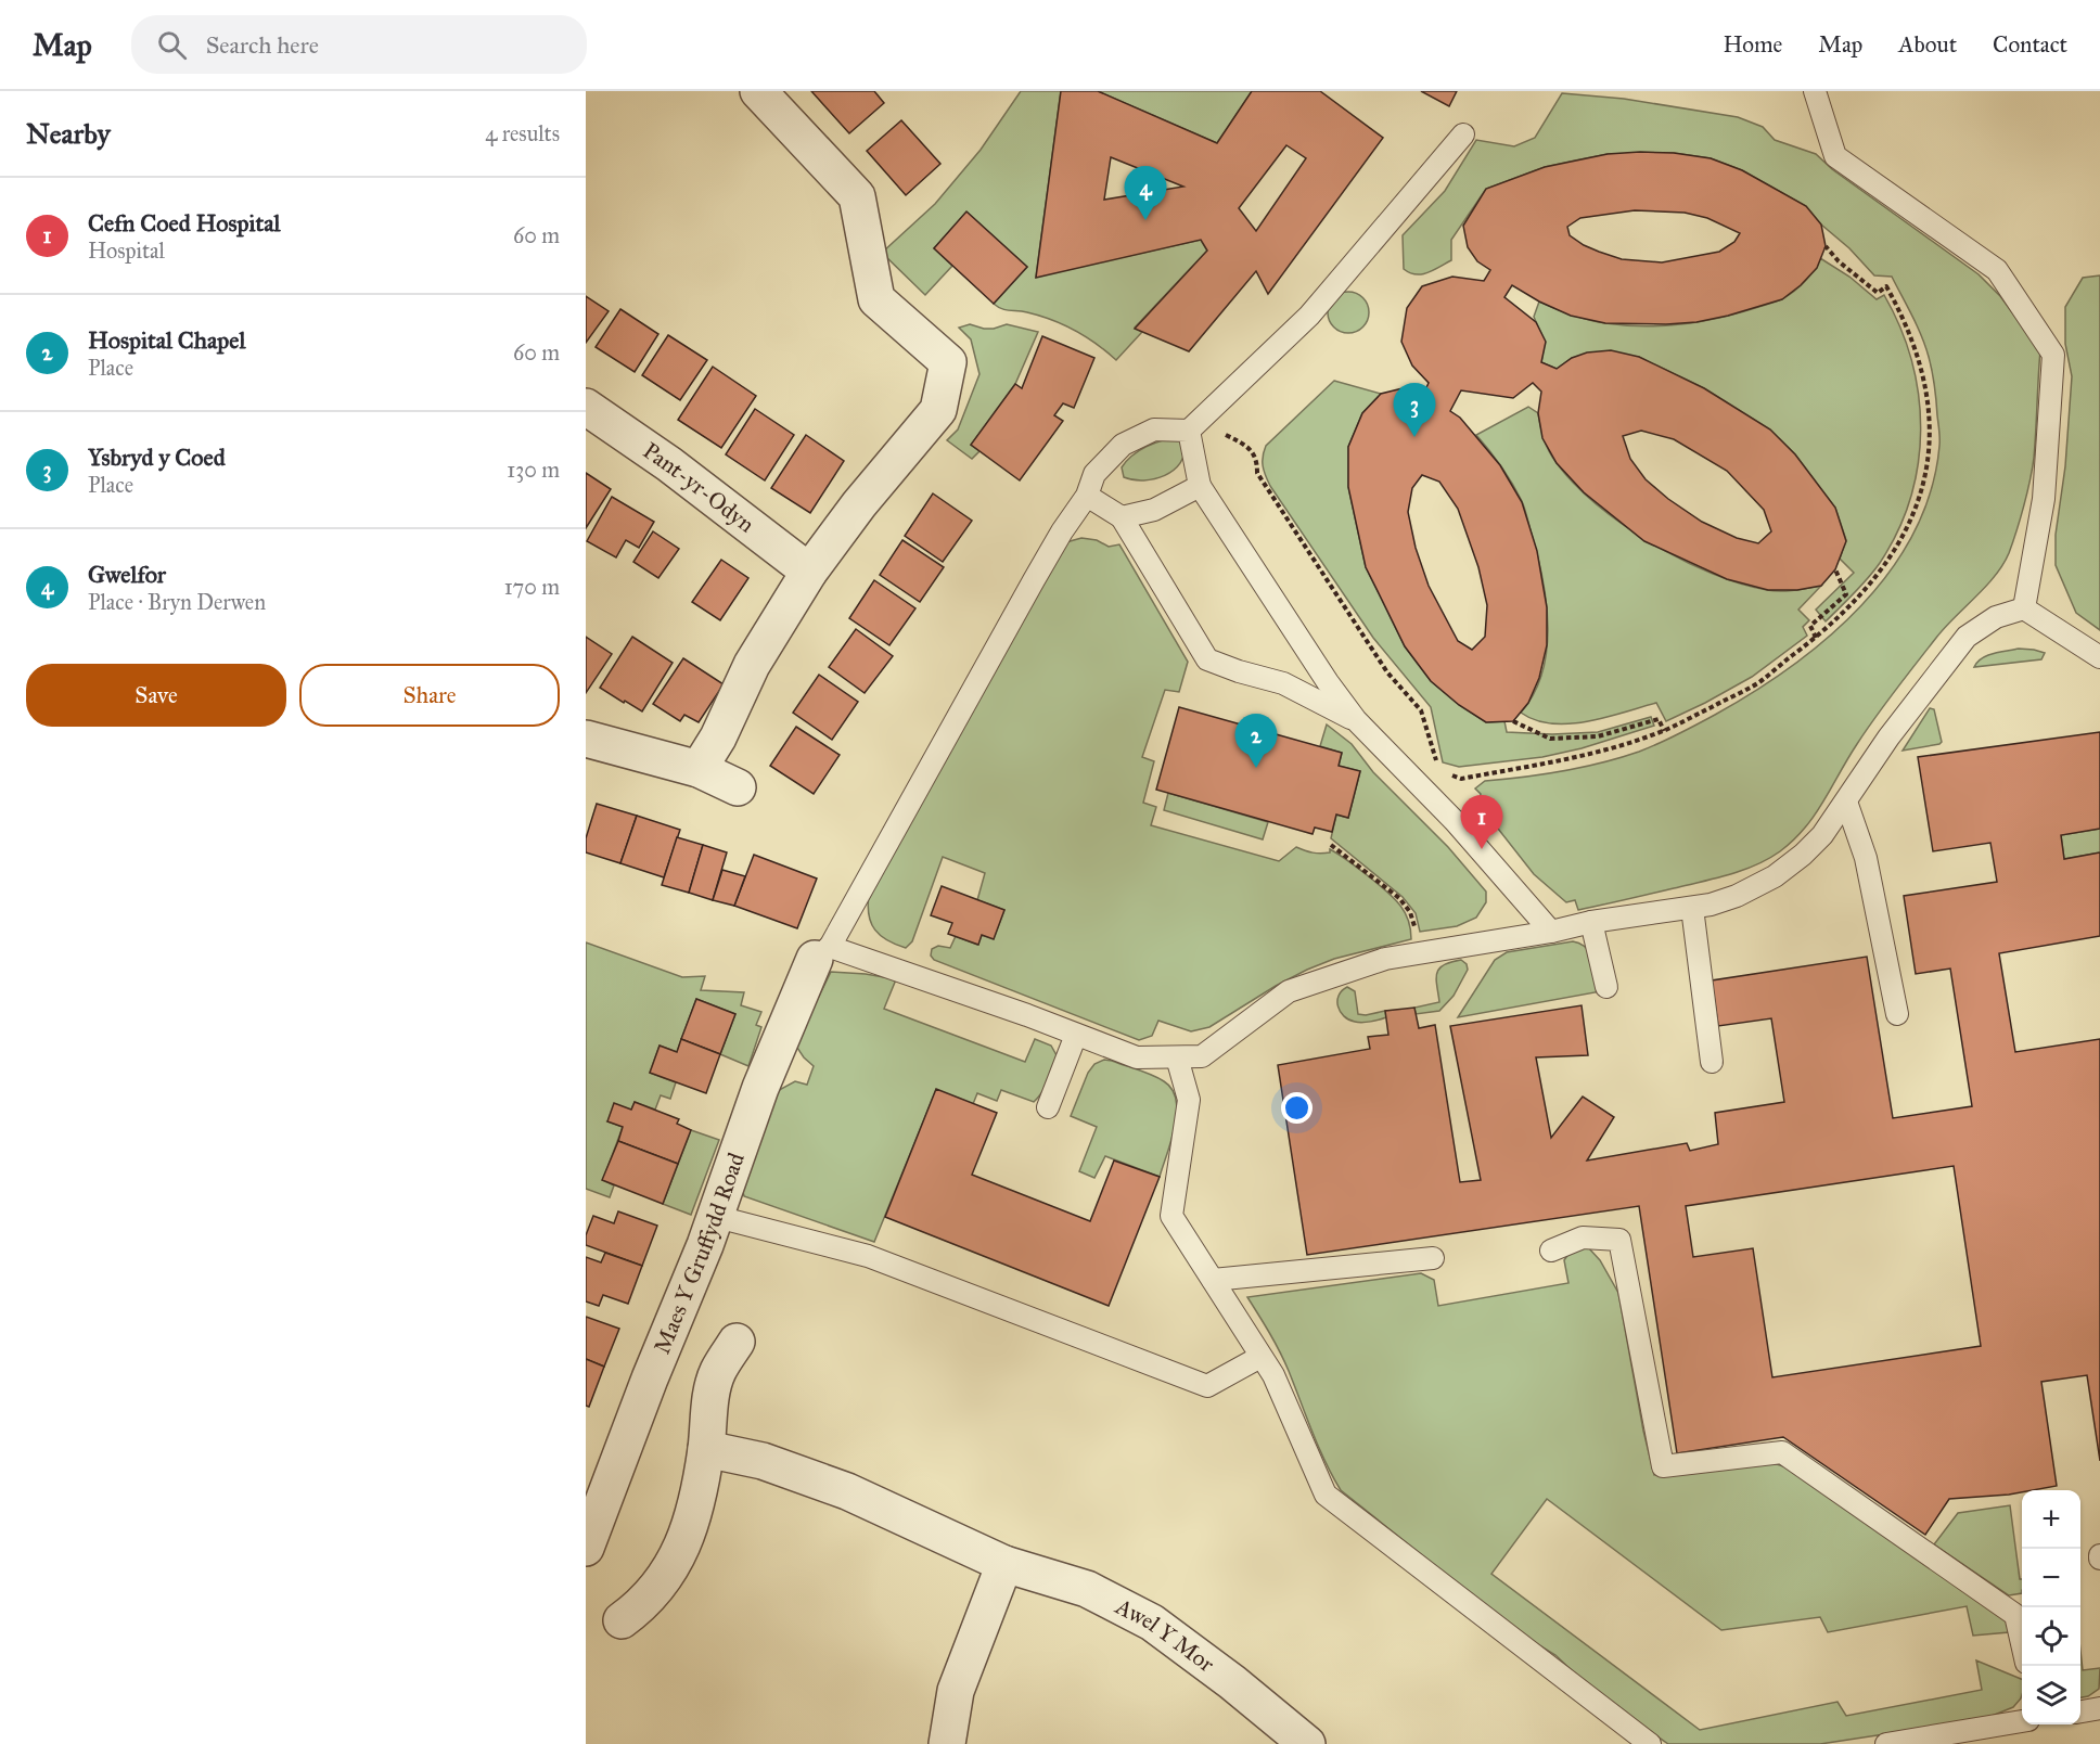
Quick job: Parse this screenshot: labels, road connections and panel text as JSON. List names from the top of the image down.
{
  "streets": {
    "street": ["Pant-yr-Odyn", "Maes Y Gruffydd Road", "Awel Y Mor"]
  },
  "page": {
    "header": "Map",
    "search": "Search here",
    "nav": [
      "Home",
      "Map",
      "About",
      "Contact"
    ],
    "heading": ["Nearby", "4 results"],
    "pins": [
      "4",
      "3",
      "2",
      "1"
    ],
    "list": [
      {
        "mark": "1",
        "name": "Cefn Coed Hospital",
        "note": "Hospital",
        "value": "60 m"
      },
      {
        "mark": "2",
        "name": "Hospital Chapel",
        "note": "Place",
        "value": "60 m"
      },
      {
        "mark": "3",
        "name": "Ysbryd y Coed",
        "note": "Place",
        "value": "130 m"
      },
      {
        "mark": "4",
        "name": "Gwelfor",
        "note": "Place · Bryn Derwen",
        "value": "170 m"
      }
    ],
    "buttons": ["Save", "Share"],
    "map_buttons": ["+", "−"]
  }
}
